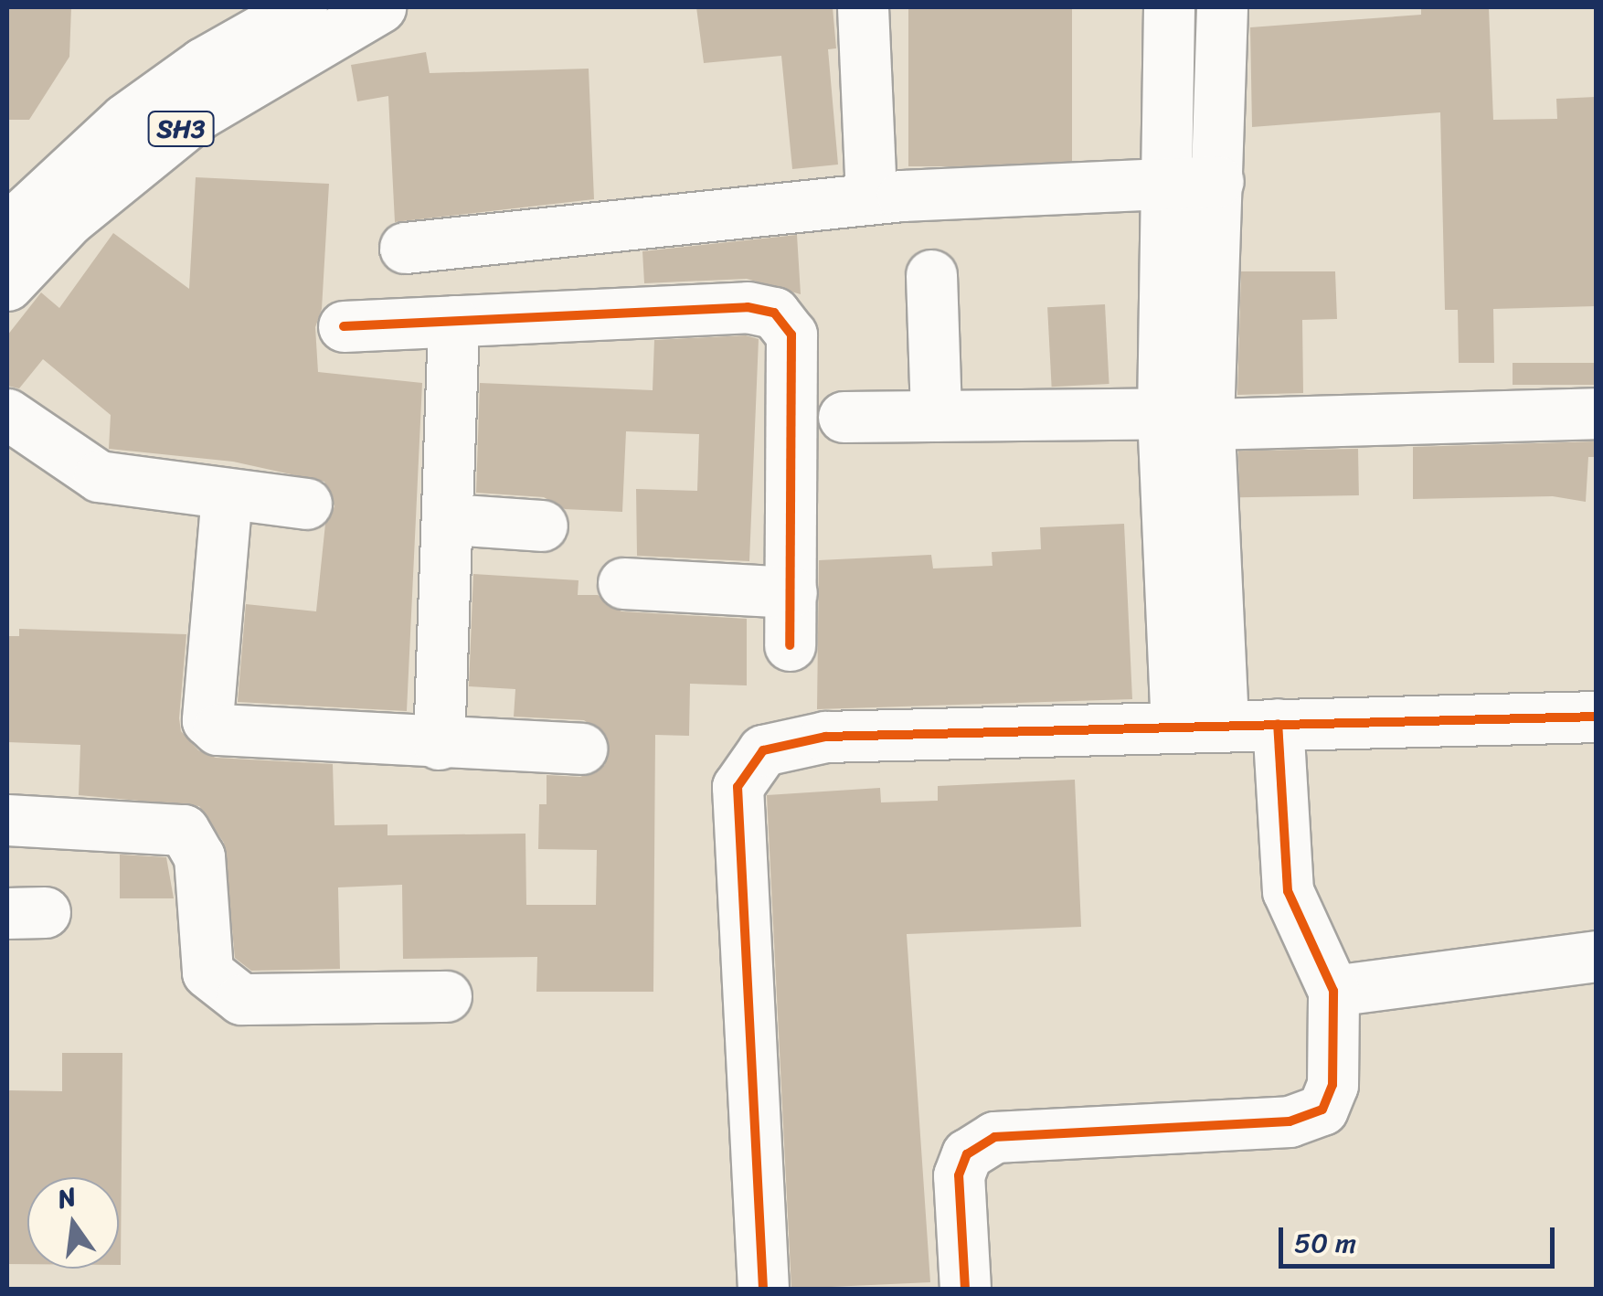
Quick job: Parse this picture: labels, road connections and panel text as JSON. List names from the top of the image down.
{
  "streets": {
    "street": ["SH3"]
  },
  "scale_bar": "50 m",
  "north": "top"
}
